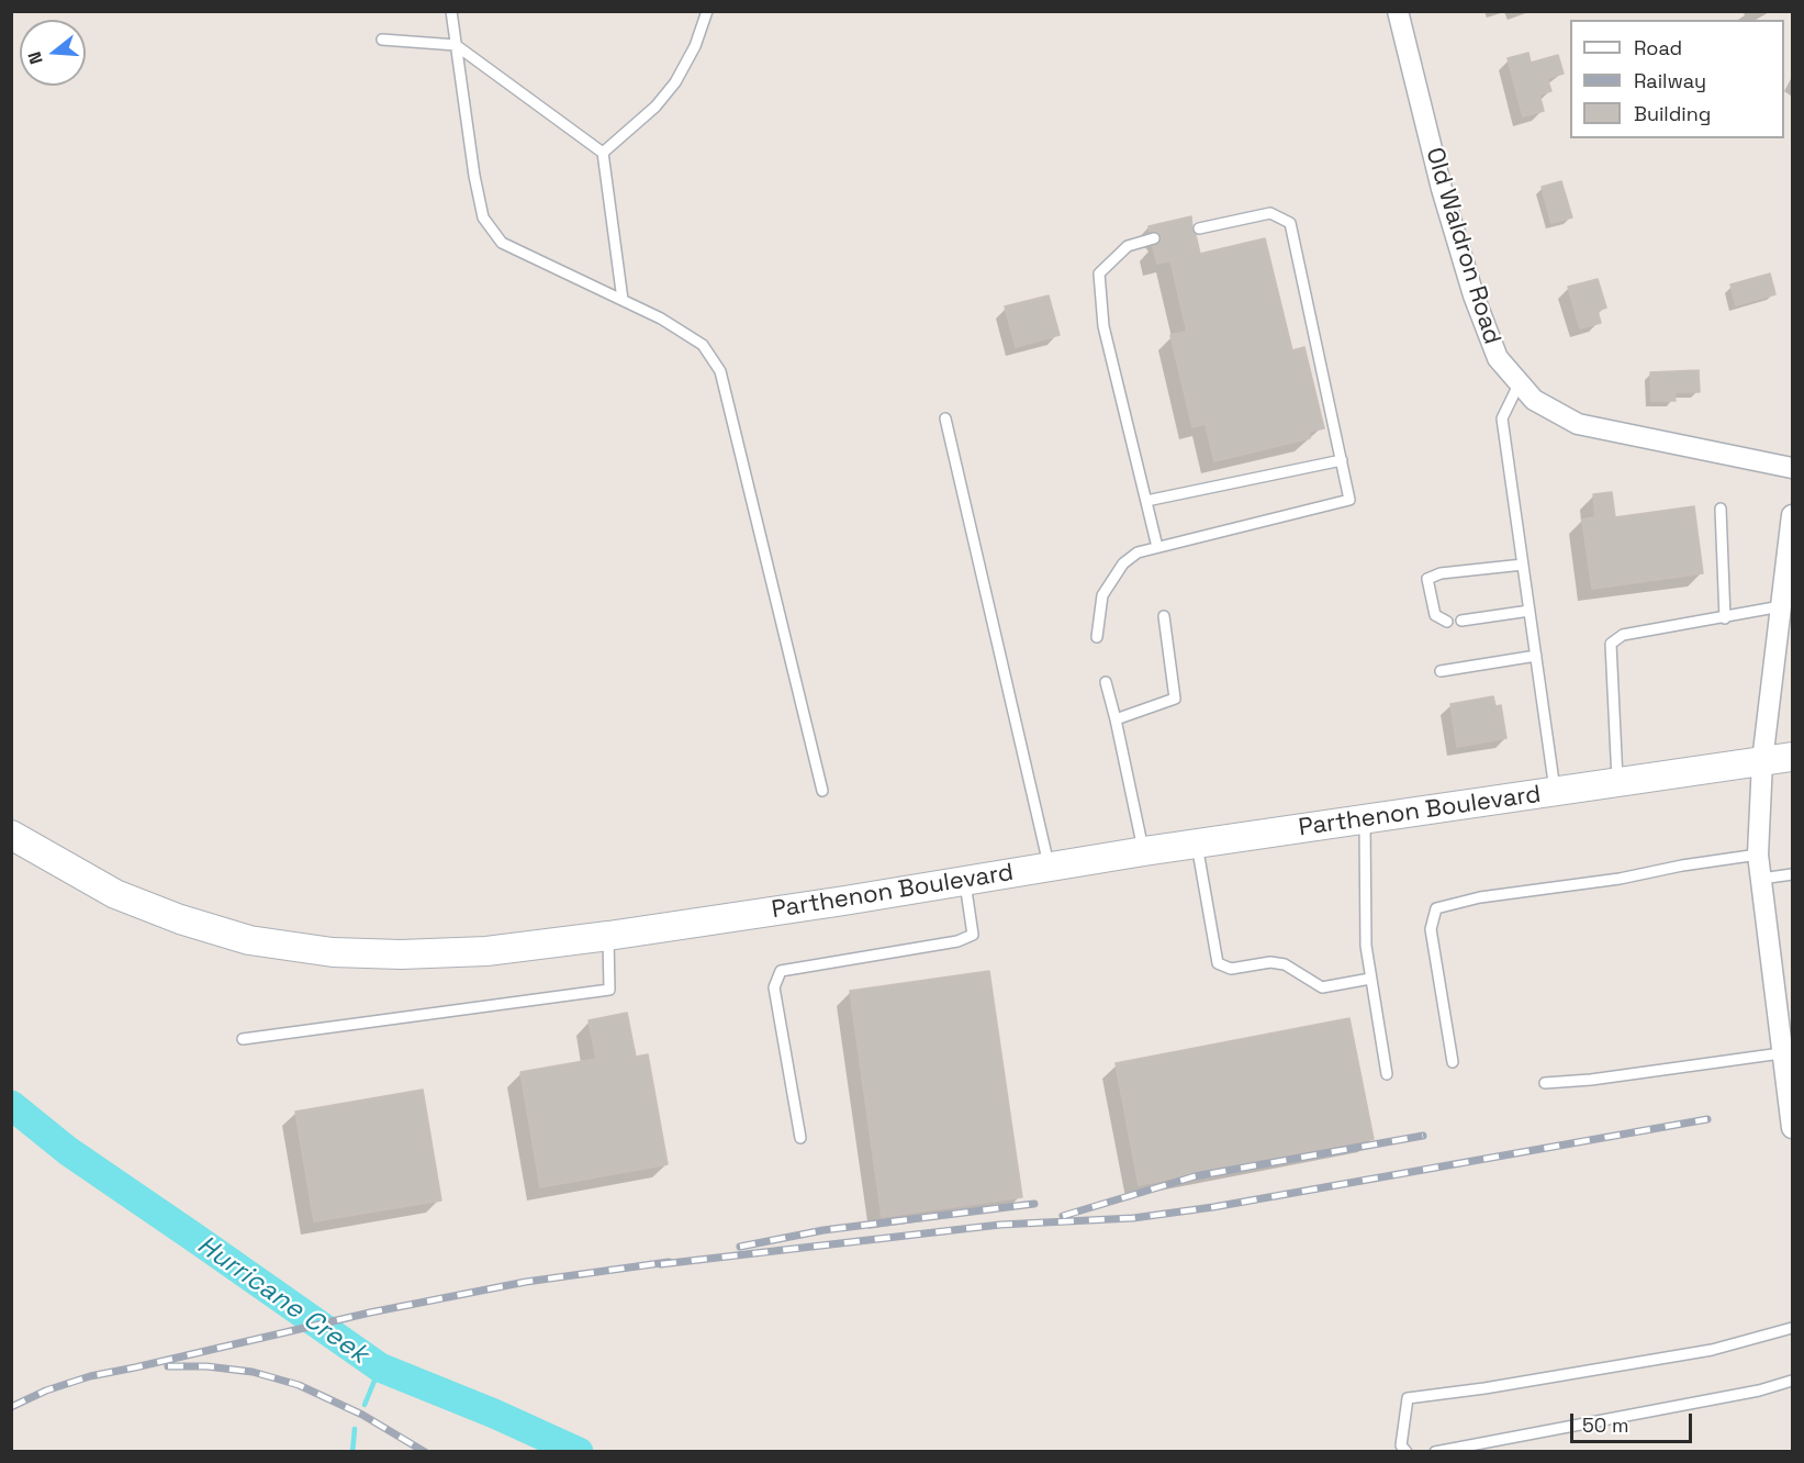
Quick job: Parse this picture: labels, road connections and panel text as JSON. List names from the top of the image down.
{
  "streets": {
    "main road": ["Parthenon Boulevard"],
    "street": ["Old Waldron Road"]
  },
  "water": ["Hurricane Creek"],
  "legend": ["Road", "Railway", "Building"],
  "scale_bar": "50 m",
  "north": "left"
}
